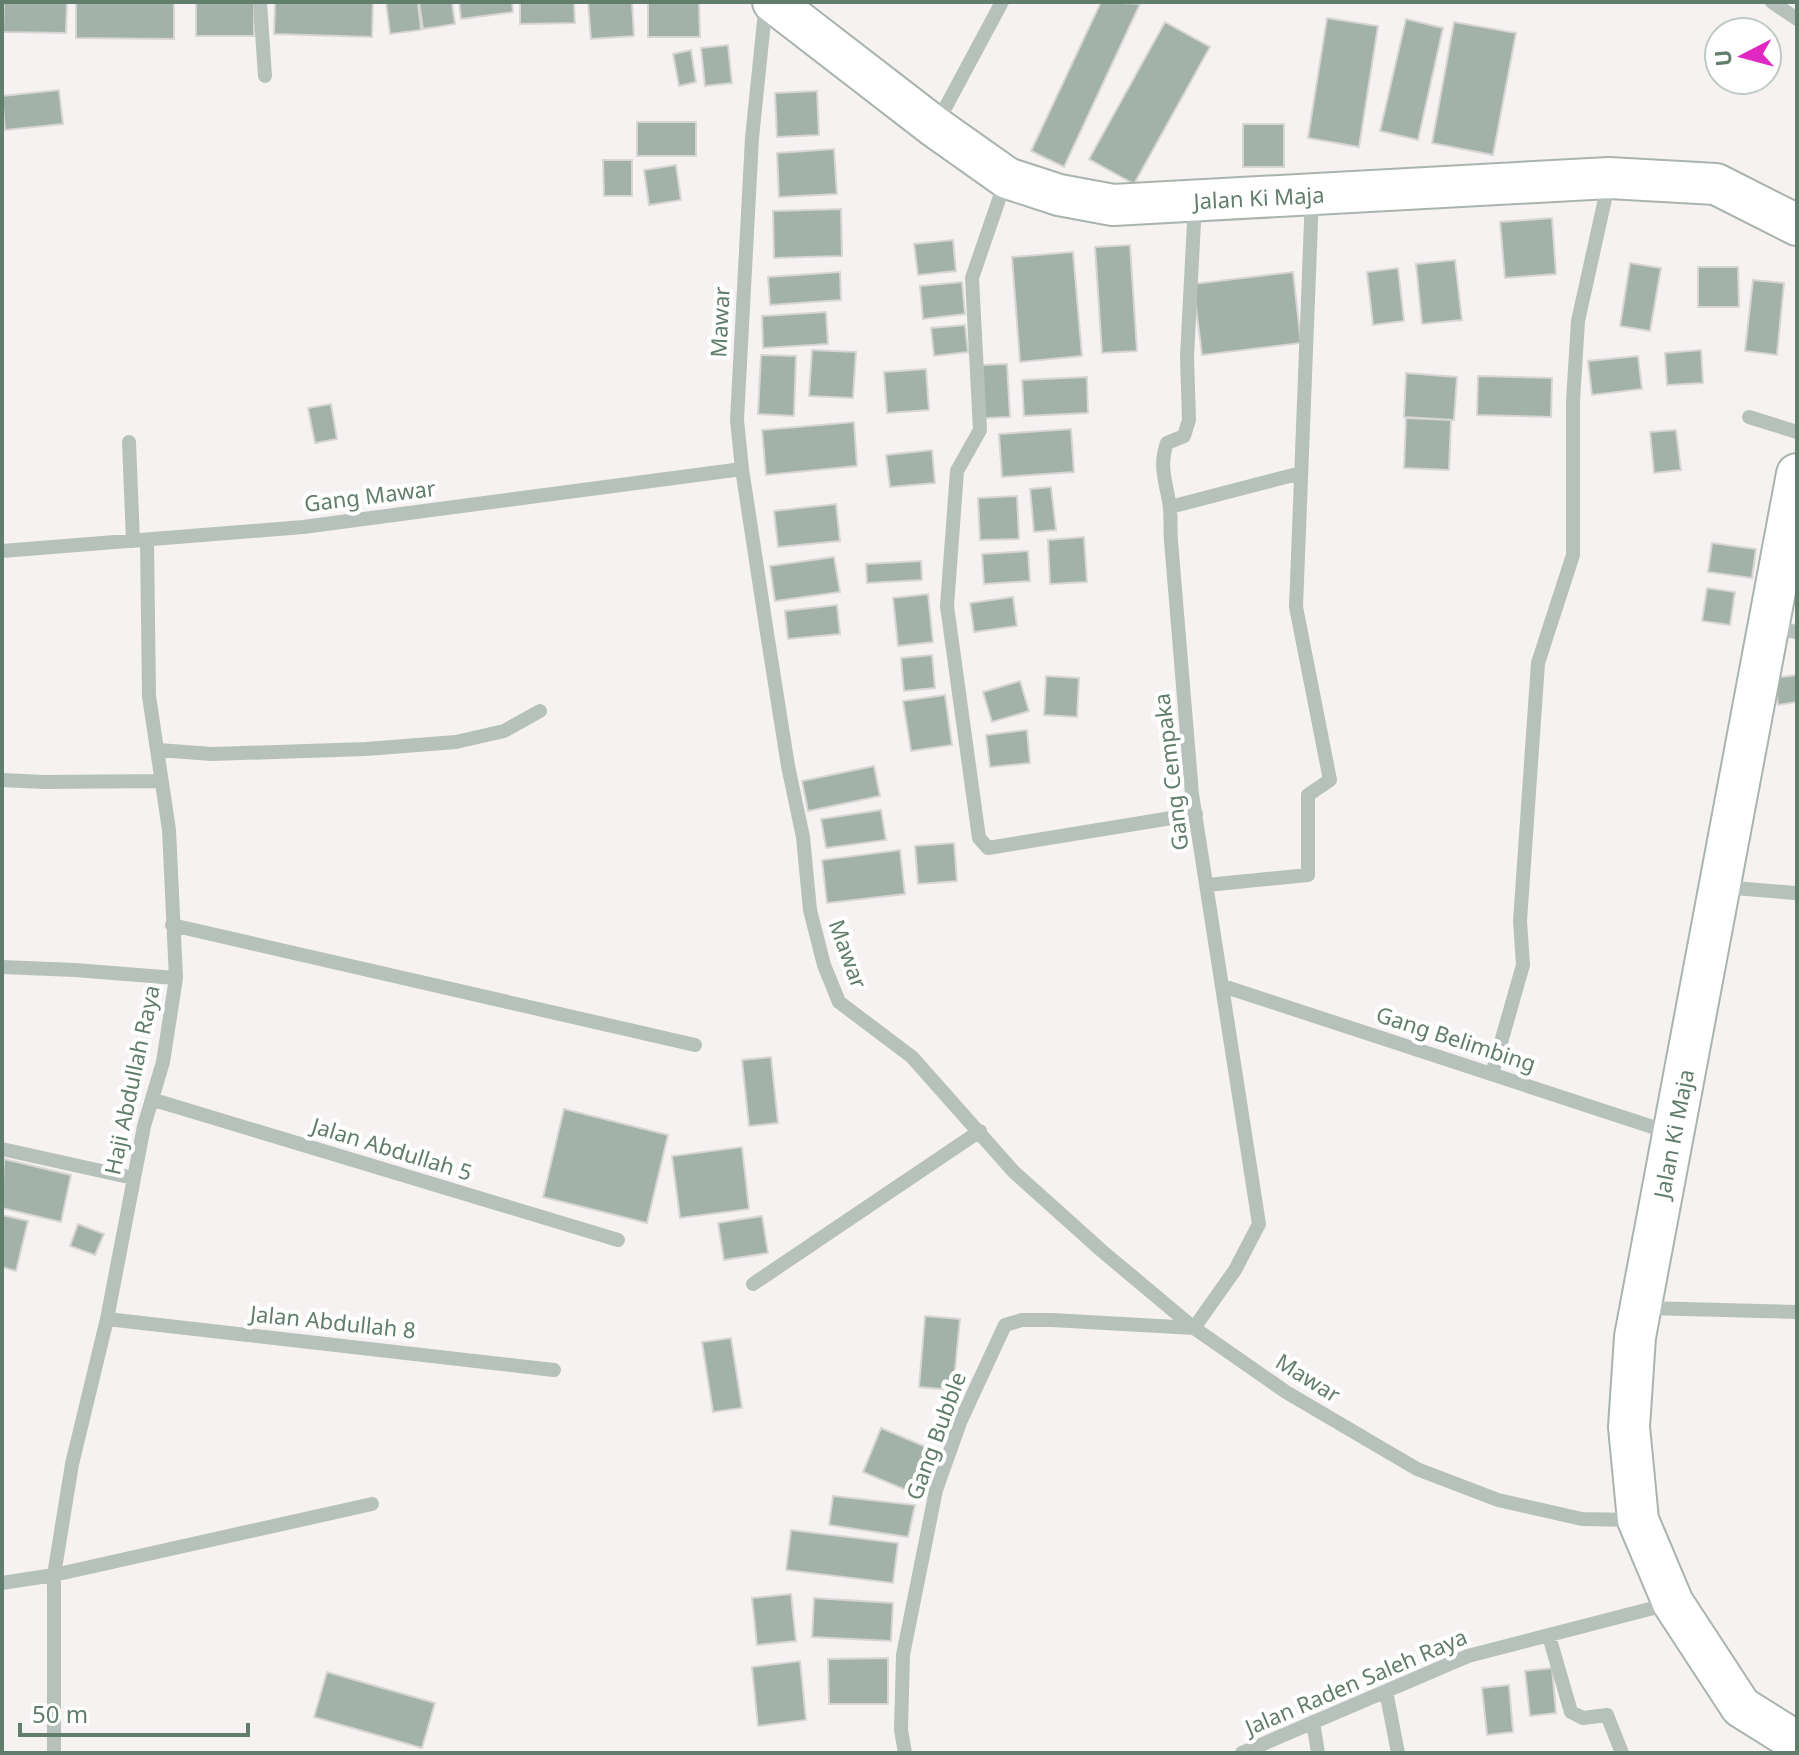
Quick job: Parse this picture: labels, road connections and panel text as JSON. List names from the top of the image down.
{
  "streets": {
    "main road": ["Jalan Ki Maja"],
    "street": [
      "Mawar",
      "Gang Mawar",
      "Gang Cempaka",
      "Gang Belimbing",
      "Haji Abdullah Raya",
      "Jalan Abdullah 5",
      "Jalan Abdullah 8",
      "Gang Bubble",
      "Jalan Raden Saleh Raya"
    ]
  },
  "crossings": [
    ["Jalan Ki Maja", "Mawar"],
    ["Jalan Ki Maja", "Gang Cempaka"],
    ["Jalan Ki Maja", "Gang Belimbing"],
    ["Jalan Ki Maja", "Jalan Raden Saleh Raya"],
    ["Mawar", "Gang Mawar"],
    ["Mawar", "Gang Cempaka"],
    ["Mawar", "Gang Bubble"],
    ["Gang Mawar", "Haji Abdullah Raya"],
    ["Gang Cempaka", "Gang Belimbing"],
    ["Gang Cempaka", "Gang Bubble"],
    ["Haji Abdullah Raya", "Jalan Abdullah 5"],
    ["Haji Abdullah Raya", "Jalan Abdullah 8"]
  ],
  "scale_bar": "50 m",
  "north": "left"
}
